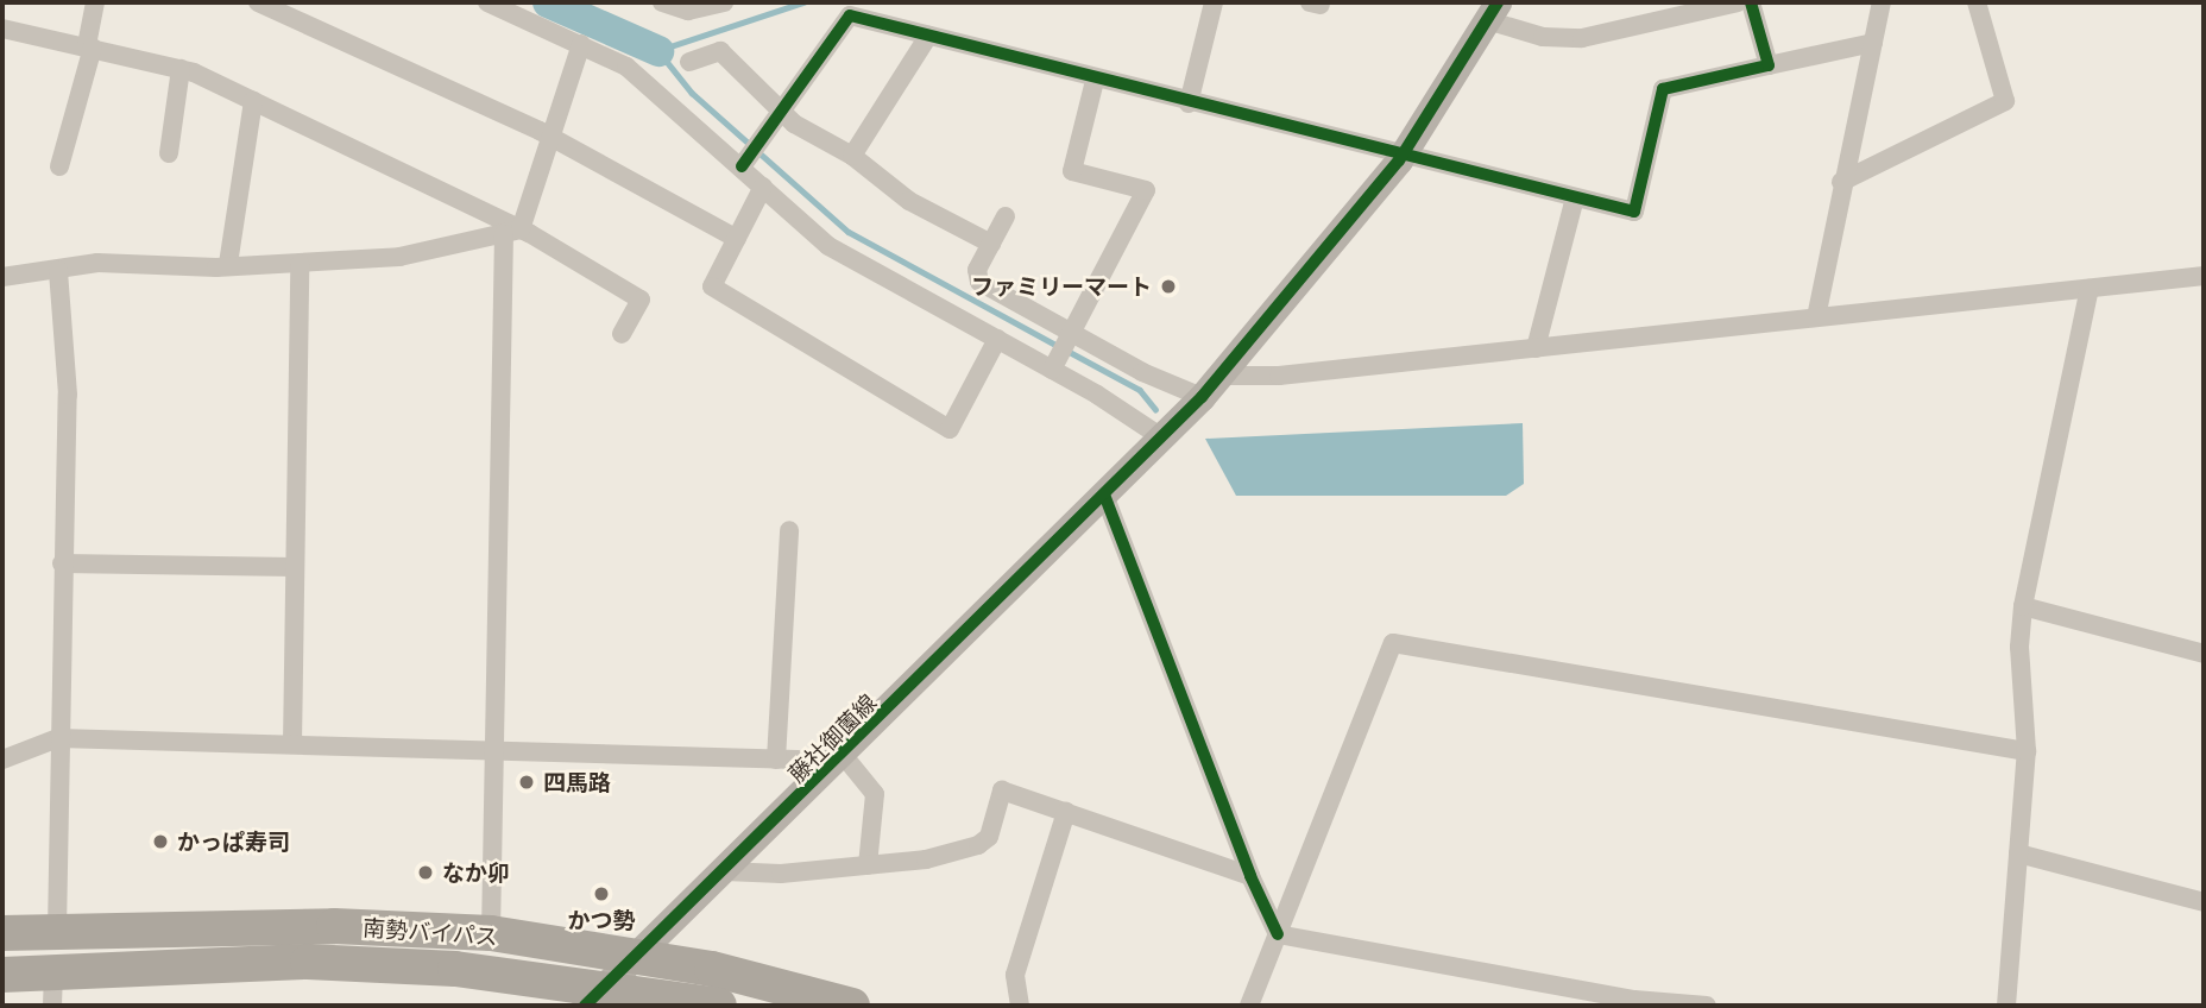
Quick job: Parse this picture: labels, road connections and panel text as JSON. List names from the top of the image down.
{
  "streets": {
    "highway": ["南勢バイパス"],
    "street": ["藤社御薗線"]
  },
  "crossings": [
    ["藤社御薗線", "南勢バイパス"]
  ],
  "places": [
    "ファミリーマート",
    "四馬路",
    "かっぱ寿司",
    "なか卯",
    "かつ勢"
  ]
}
